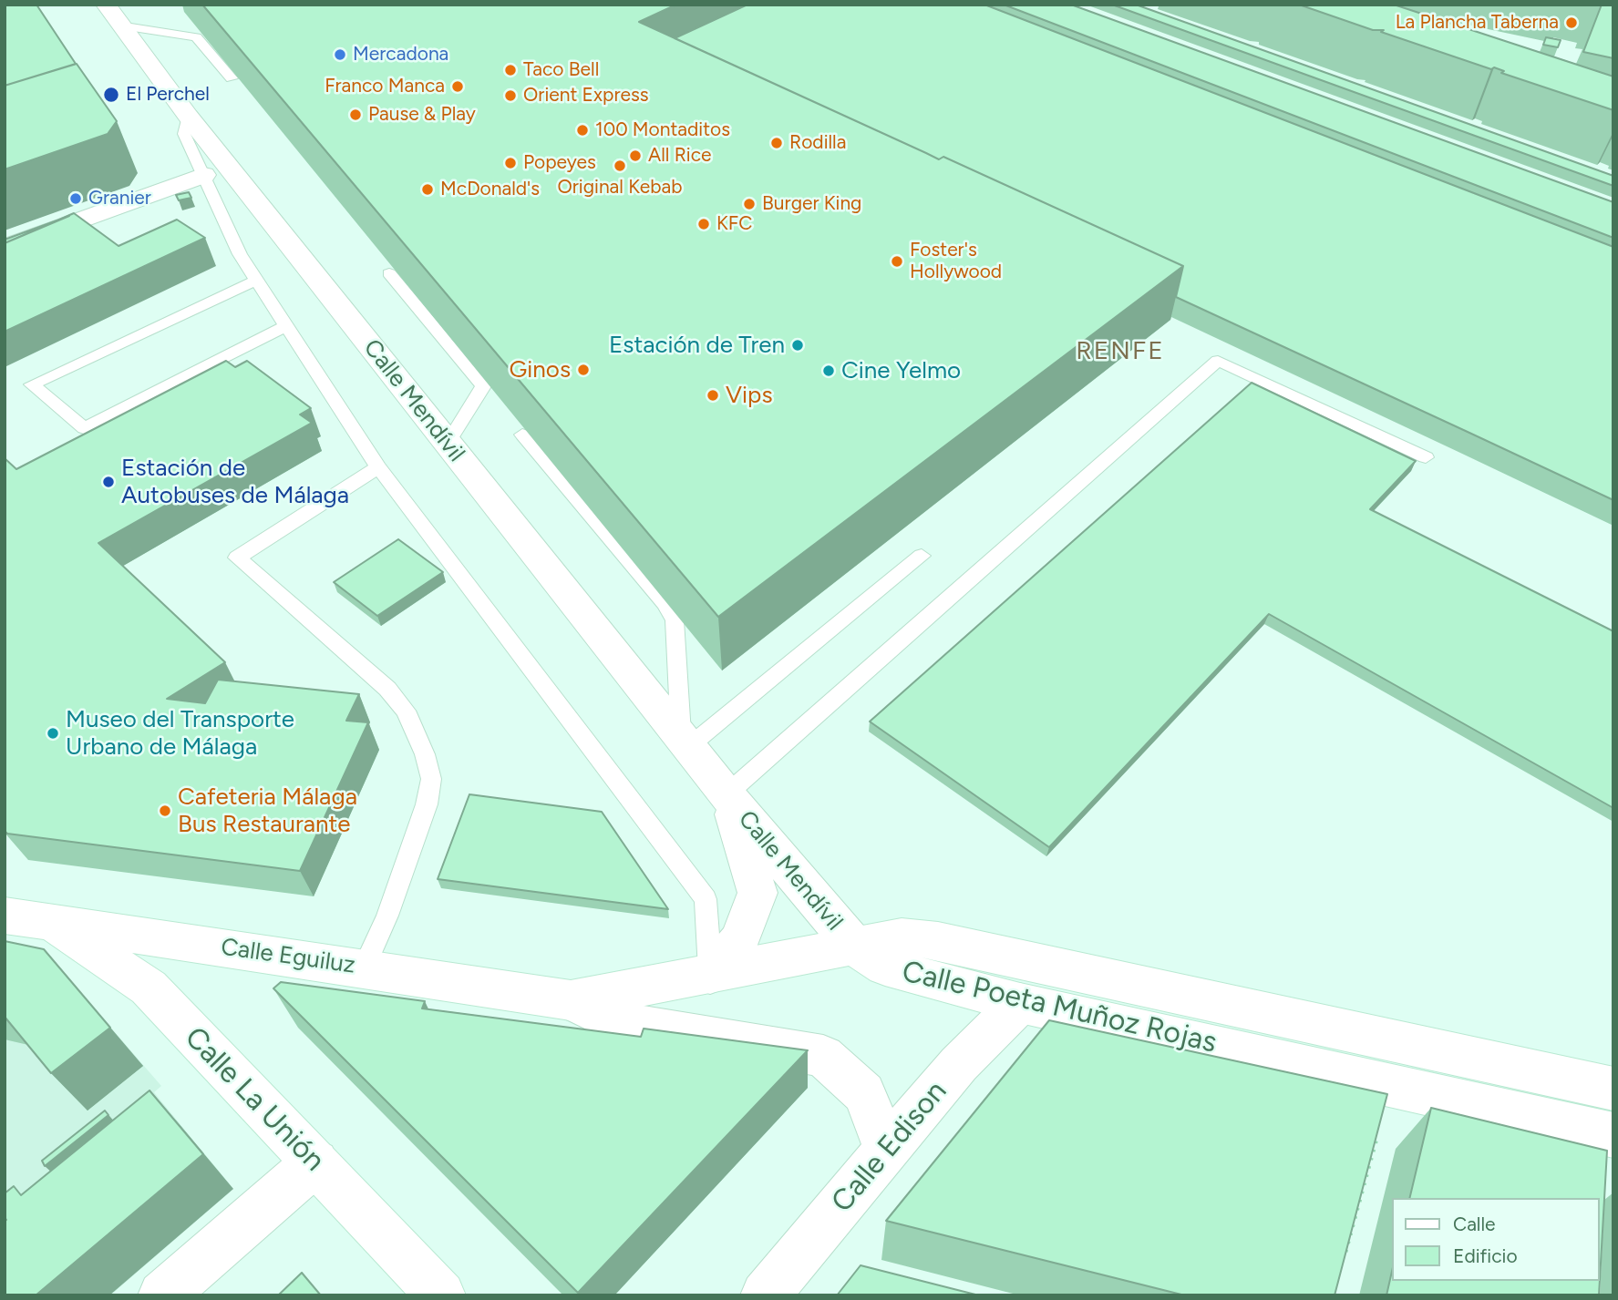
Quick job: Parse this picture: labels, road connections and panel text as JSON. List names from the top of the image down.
{
  "streets": {
    "street": [
      "Calle Mendívil",
      "Calle Eguiluz",
      "Calle Poeta Muñoz Rojas",
      "Calle La Unión",
      "Calle Edison"
    ]
  },
  "crossings": [
    ["Calle Mendívil", "Calle Eguiluz"],
    ["Calle Mendívil", "Calle Poeta Muñoz Rojas"],
    ["Calle Eguiluz", "Calle Poeta Muñoz Rojas"],
    ["Calle Eguiluz", "Calle La Unión"],
    ["Calle Eguiluz", "Calle Edison"],
    ["Calle Poeta Muñoz Rojas", "Calle Edison"]
  ],
  "districts": ["RENFE"],
  "places": [
    "La Plancha Taberna",
    "Mercadona",
    "Taco Bell",
    "Franco Manca",
    "El Perchel",
    "Orient Express",
    "Pause & Play",
    "100 Montaditos",
    "Rodilla",
    "All Rice",
    "Popeyes",
    "Original Kebab",
    "McDonald's",
    "Granier",
    "Burger King",
    "KFC",
    "Foster's Hollywood",
    "Estación de Tren",
    "Ginos",
    "Cine Yelmo",
    "Vips",
    "Estación de Autobuses de Málaga",
    "Museo del Transporte Urbano de Málaga",
    "Cafeteria Málaga Bus Restaurante"
  ],
  "legend": ["Calle", "Edificio"]
}
